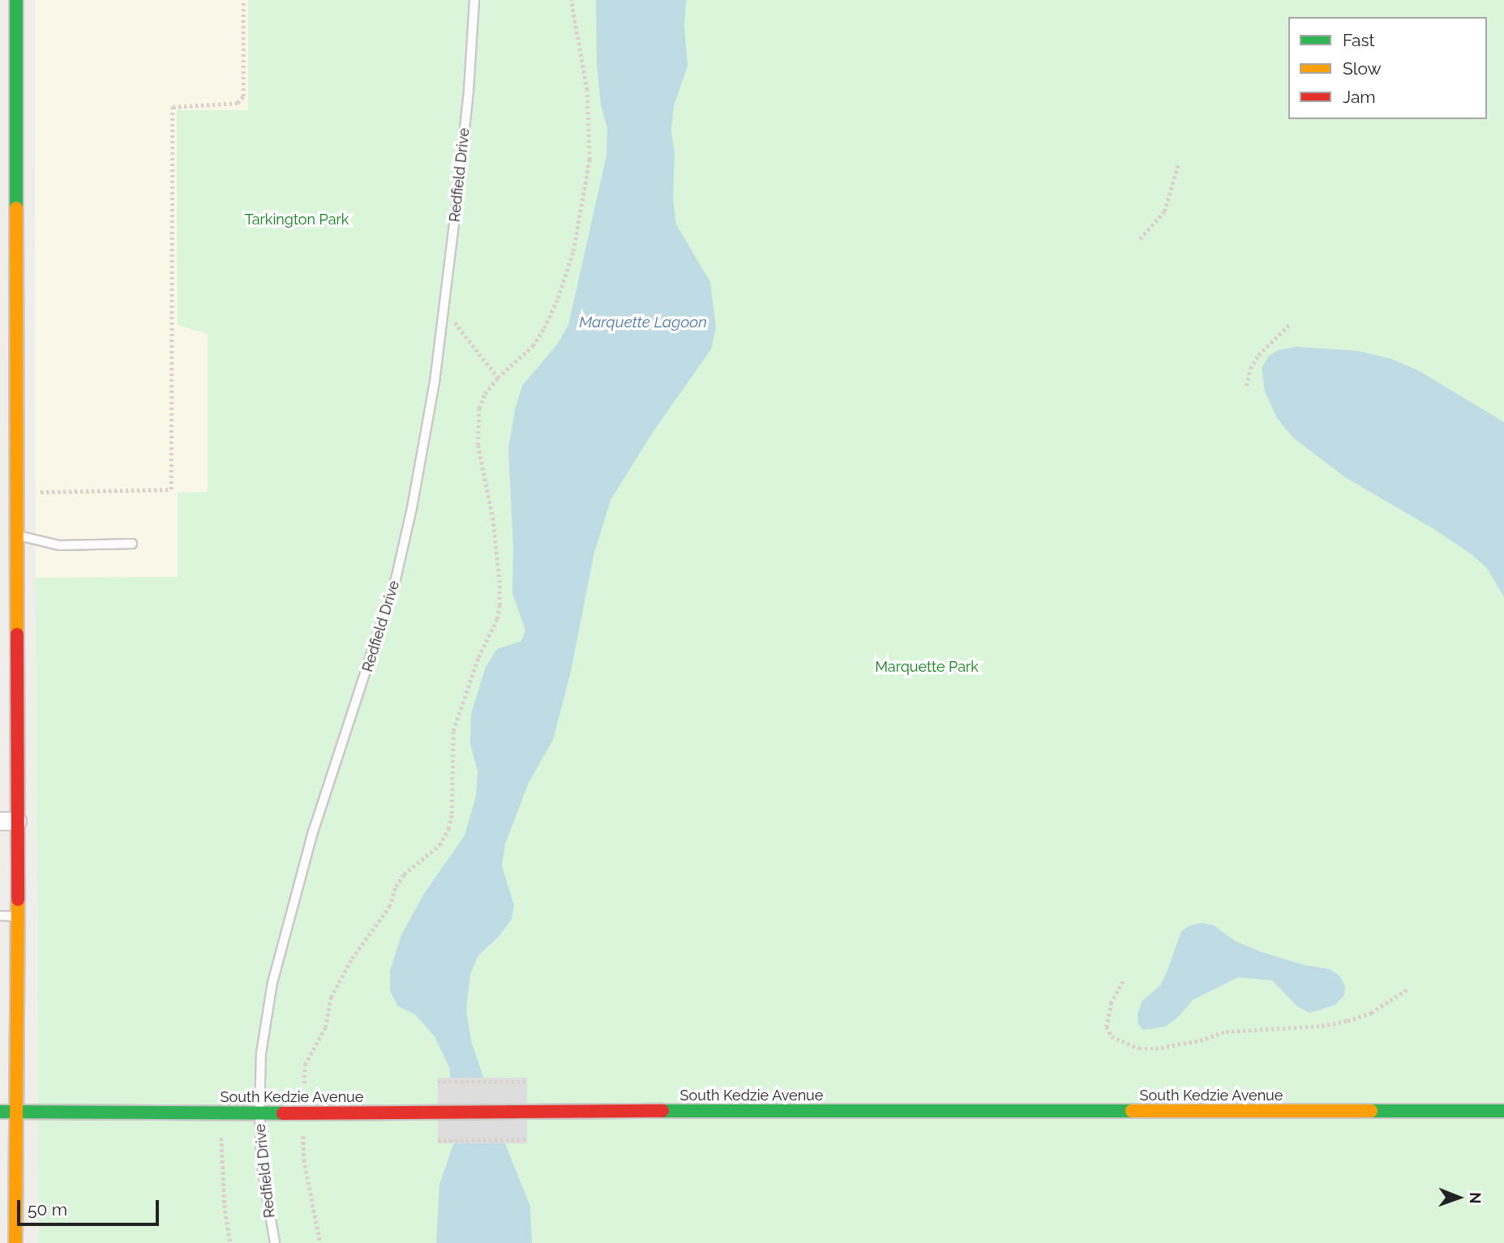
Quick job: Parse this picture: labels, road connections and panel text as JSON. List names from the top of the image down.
{
  "streets": {
    "main road": ["South Kedzie Avenue"],
    "lane": ["Redfield Drive"]
  },
  "crossings": [
    ["Redfield Drive", "South Kedzie Avenue"]
  ],
  "water": ["Marquette Lagoon"],
  "parks": ["Tarkington Park", "Marquette Park"],
  "legend": ["Fast", "Slow", "Jam"],
  "scale_bar": "50 m",
  "north": "right"
}
